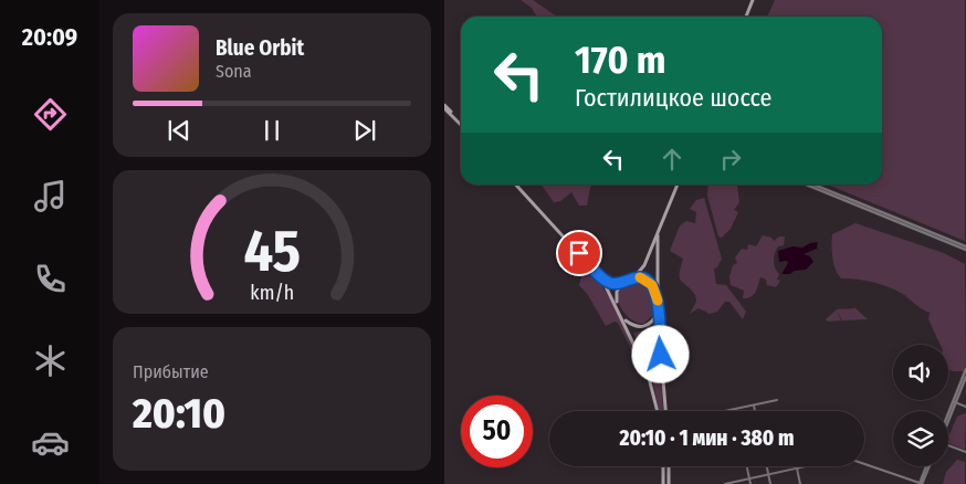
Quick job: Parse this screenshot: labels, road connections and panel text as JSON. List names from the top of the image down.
{
  "page": {
    "tabs": "20:09",
    "turn": ["170 m", "Гостилицкое шоссе"],
    "song": ["Blue Orbit", "Sona"],
    "tile": ["Прибытие", "20:10"],
    "limit": "50",
    "trip": "20:10 · 1 мин · 380 m",
    "gauge": ["45", "km/h"]
  }
}
